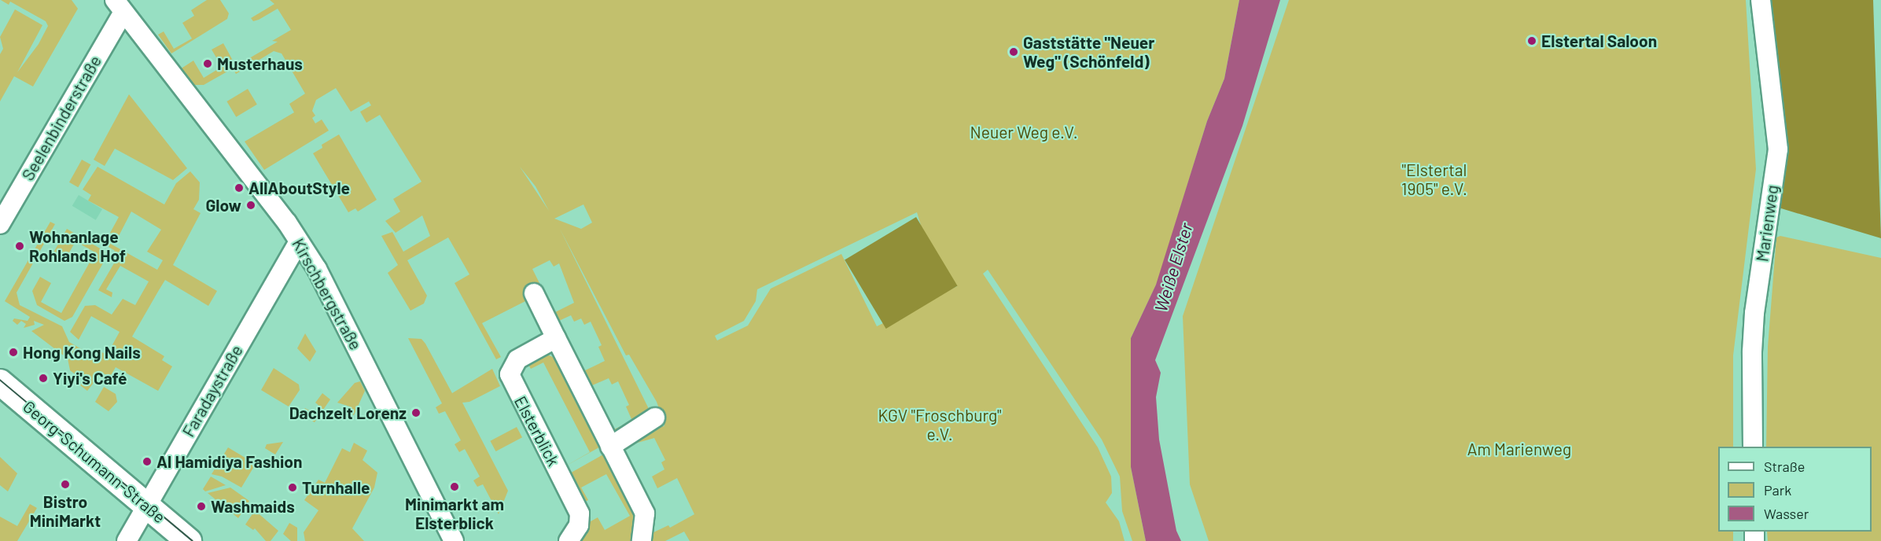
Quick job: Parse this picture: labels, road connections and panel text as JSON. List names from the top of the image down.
{
  "streets": {
    "main road": ["Georg-Schumann-Straße"],
    "street": [
      "Seelenbinderstraße",
      "Marienweg",
      "Kirschbergstraße",
      "Faradaystraße",
      "Elsterblick"
    ]
  },
  "crossings": [
    ["Seelenbinderstraße", "Kirschbergstraße"],
    ["Kirschbergstraße", "Faradaystraße"],
    ["Faradaystraße", "Georg-Schumann-Straße"]
  ],
  "water": ["Weiße Elster"],
  "parks": [
    "Neuer Weg e.V.",
    "\"Elstertal 1905\" e.V.",
    "KGV \"Froschburg\" e.V.",
    "Am Marienweg"
  ],
  "places": [
    "Elstertal Saloon",
    "Gaststätte \"Neuer Weg\" (Schönfeld)",
    "Musterhaus",
    "AllAboutStyle",
    "Glow",
    "Wohnanlage Rohlands Hof",
    "Hong Kong Nails",
    "Yiyi's Café",
    "Dachzelt Lorenz",
    "Al Hamidiya Fashion",
    "Bistro MiniMarkt",
    "Minimarkt am Elsterblick",
    "Turnhalle",
    "Washmaids"
  ],
  "legend": ["Straße", "Park", "Wasser"]
}
